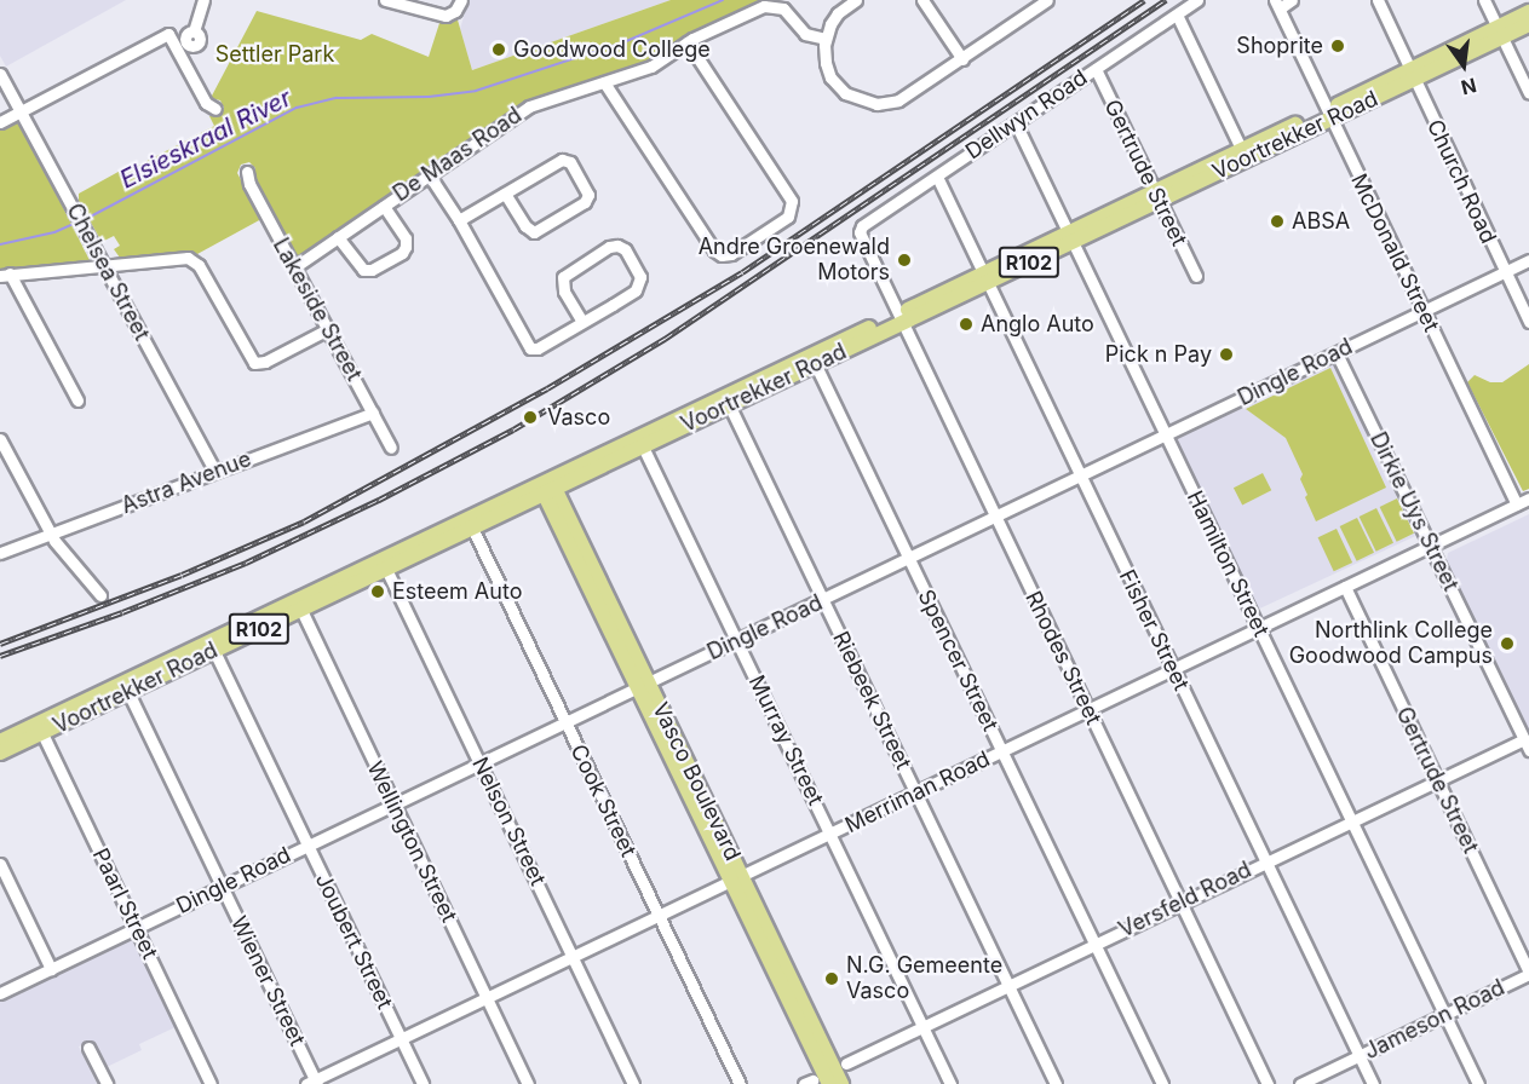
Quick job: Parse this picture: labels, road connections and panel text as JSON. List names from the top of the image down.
{
  "streets": {
    "main road": ["Voortrekker Road", "R102", "Vasco Boulevard"],
    "street": [
      "Dellwyn Road",
      "De Maas Road",
      "Gertrude Street",
      "Church Road",
      "McDonald Street",
      "Chelsea Street",
      "Lakeside Street",
      "Dingle Road",
      "Astra Avenue",
      "Dirkie Uys Street",
      "Hamilton Street",
      "Fisher Street",
      "Rhodes Street",
      "Spencer Street",
      "Riebeek Street",
      "Murray Street",
      "Merriman Road",
      "Cook Street",
      "Nelson Street",
      "Wellington Street",
      "Versfeld Road",
      "Paarl Street",
      "Joubert Street",
      "Wiener Street",
      "Jameson Road"
    ]
  },
  "crossings": [
    ["Dellwyn Road", "Gertrude Street"],
    ["Dellwyn Road", "Hamilton Street"],
    ["Dellwyn Road", "Fisher Street"],
    ["Dellwyn Road", "Rhodes Street"],
    ["Voortrekker Road", "Gertrude Street"],
    ["Voortrekker Road", "Church Road"],
    ["Voortrekker Road", "McDonald Street"],
    ["Voortrekker Road", "Hamilton Street"],
    ["Voortrekker Road", "Fisher Street"],
    ["Voortrekker Road", "Rhodes Street"],
    ["Voortrekker Road", "Spencer Street"],
    ["Voortrekker Road", "Riebeek Street"],
    ["Voortrekker Road", "Murray Street"],
    ["Voortrekker Road", "Vasco Boulevard"],
    ["Voortrekker Road", "Cook Street"],
    ["Voortrekker Road", "Nelson Street"],
    ["Voortrekker Road", "Wellington Street"],
    ["Voortrekker Road", "Paarl Street"],
    ["Voortrekker Road", "Joubert Street"],
    ["Voortrekker Road", "Wiener Street"],
    ["De Maas Road", "Lakeside Street"],
    ["Gertrude Street", "Merriman Road"],
    ["Gertrude Street", "Versfeld Road"],
    ["Gertrude Street", "Jameson Road"],
    ["Church Road", "Dingle Road"],
    ["McDonald Street", "Dingle Road"],
    ["McDonald Street", "Merriman Road"],
    ["Chelsea Street", "Astra Avenue"],
    ["Lakeside Street", "Astra Avenue"],
    ["Dingle Road", "Dirkie Uys Street"],
    ["Dingle Road", "Hamilton Street"],
    ["Dingle Road", "Fisher Street"],
    ["Dingle Road", "Rhodes Street"],
    ["Dingle Road", "Spencer Street"],
    ["Dingle Road", "Riebeek Street"],
    ["Dingle Road", "Murray Street"],
    ["Dingle Road", "Vasco Boulevard"],
    ["Dingle Road", "Cook Street"],
    ["Dingle Road", "Nelson Street"],
    ["Dingle Road", "Wellington Street"],
    ["Dingle Road", "Paarl Street"],
    ["Dingle Road", "Joubert Street"],
    ["Dingle Road", "Wiener Street"],
    ["Dirkie Uys Street", "Merriman Road"],
    ["Dirkie Uys Street", "Versfeld Road"],
    ["Hamilton Street", "Merriman Road"],
    ["Hamilton Street", "Versfeld Road"],
    ["Hamilton Street", "Jameson Road"],
    ["Fisher Street", "Merriman Road"],
    ["Fisher Street", "Versfeld Road"],
    ["Fisher Street", "Jameson Road"],
    ["Rhodes Street", "Merriman Road"],
    ["Rhodes Street", "Versfeld Road"],
    ["Spencer Street", "Merriman Road"],
    ["Spencer Street", "Versfeld Road"],
    ["Riebeek Street", "Merriman Road"],
    ["Riebeek Street", "Versfeld Road"],
    ["Murray Street", "Merriman Road"],
    ["Murray Street", "Versfeld Road"],
    ["Vasco Boulevard", "Merriman Road"],
    ["Merriman Road", "Cook Street"],
    ["Merriman Road", "Nelson Street"],
    ["Merriman Road", "Wellington Street"],
    ["Merriman Road", "Joubert Street"],
    ["Merriman Road", "Wiener Street"]
  ],
  "water": ["Elsieskraal River"],
  "parks": ["Settler Park"],
  "places": [
    "Shoprite",
    "Goodwood College",
    "ABSA",
    "Andre Groenewald Motors",
    "Anglo Auto",
    "Pick n Pay",
    "Vasco",
    "Esteem Auto",
    "Northlink College Goodwood Campus",
    "N.G. Gemeente Vasco"
  ],
  "north": "bottom"
}
